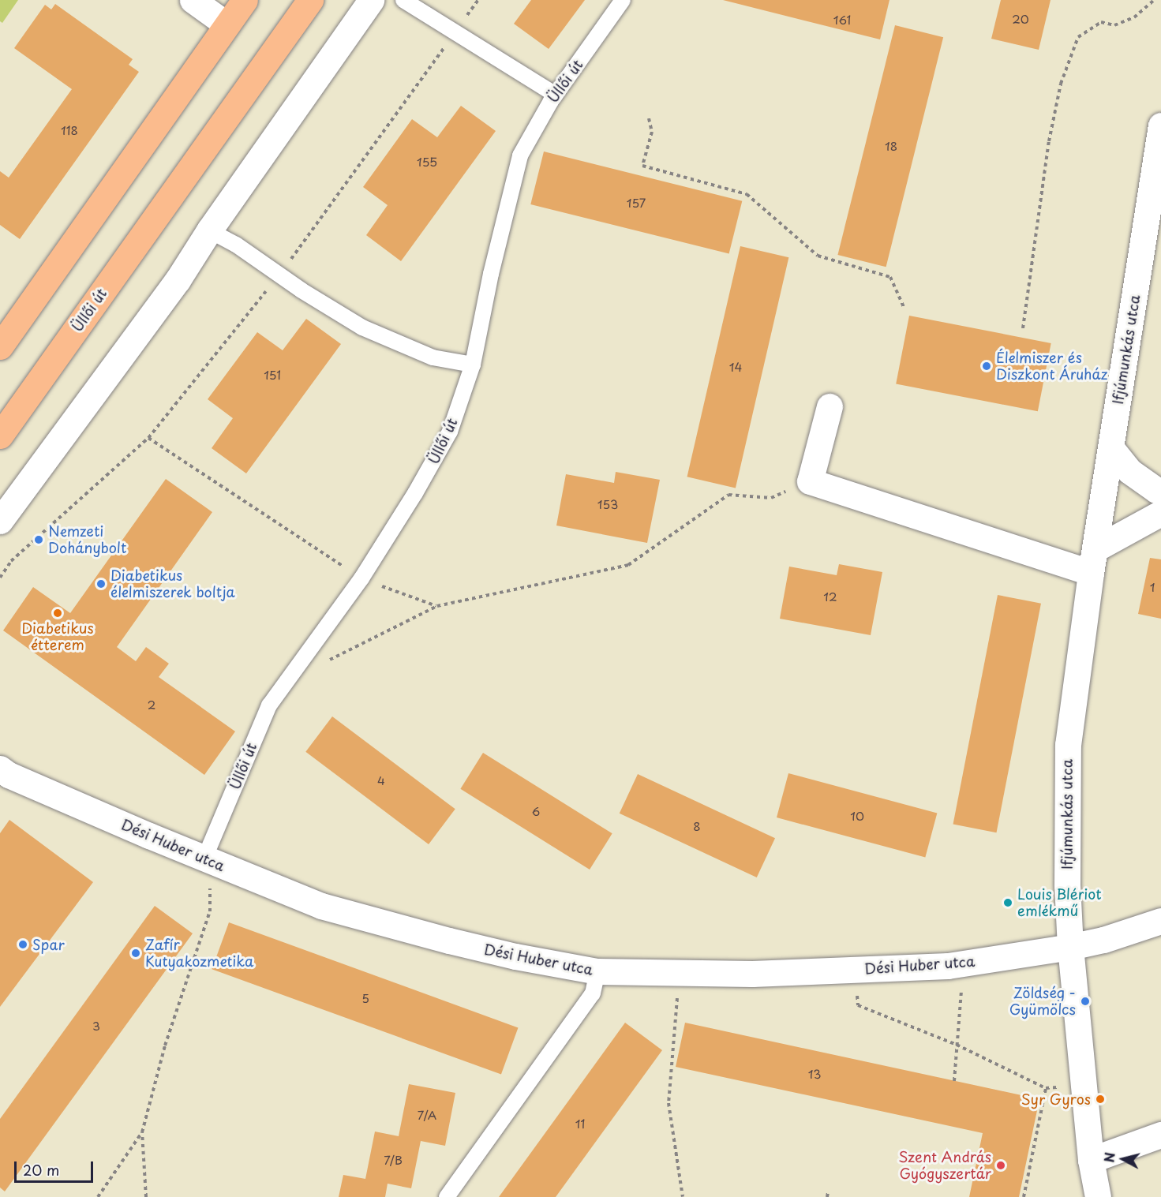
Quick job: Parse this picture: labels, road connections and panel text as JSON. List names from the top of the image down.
{
  "streets": {
    "main road": ["Üllői út"],
    "street": ["Ifjúmunkás utca", "Dési Huber utca"]
  },
  "crossings": [
    ["Üllői út", "Dési Huber utca"],
    ["Ifjúmunkás utca", "Dési Huber utca"]
  ],
  "places": [
    "Élelmiszer és Diszkont Áruház",
    "Nemzeti Dohánybolt",
    "Diabetikus élelmiszerek boltja",
    "Diabetikus étterem",
    "Louis Blériot emlékmű",
    "Spar",
    "Zafír Kutyakozmetika",
    "Zöldség - Gyümölcs",
    "Syr Gyros",
    "Szent András Gyógyszertár"
  ],
  "house_numbers": [
    "20",
    "161",
    "118",
    "18",
    "155",
    "157",
    "14",
    "151",
    "153",
    "1",
    "12",
    "2",
    "4",
    "6",
    "10",
    "8",
    "5",
    "3",
    "13",
    "7/A",
    "11",
    "7/B"
  ],
  "scale_bar": "20 m",
  "north": "left"
}
